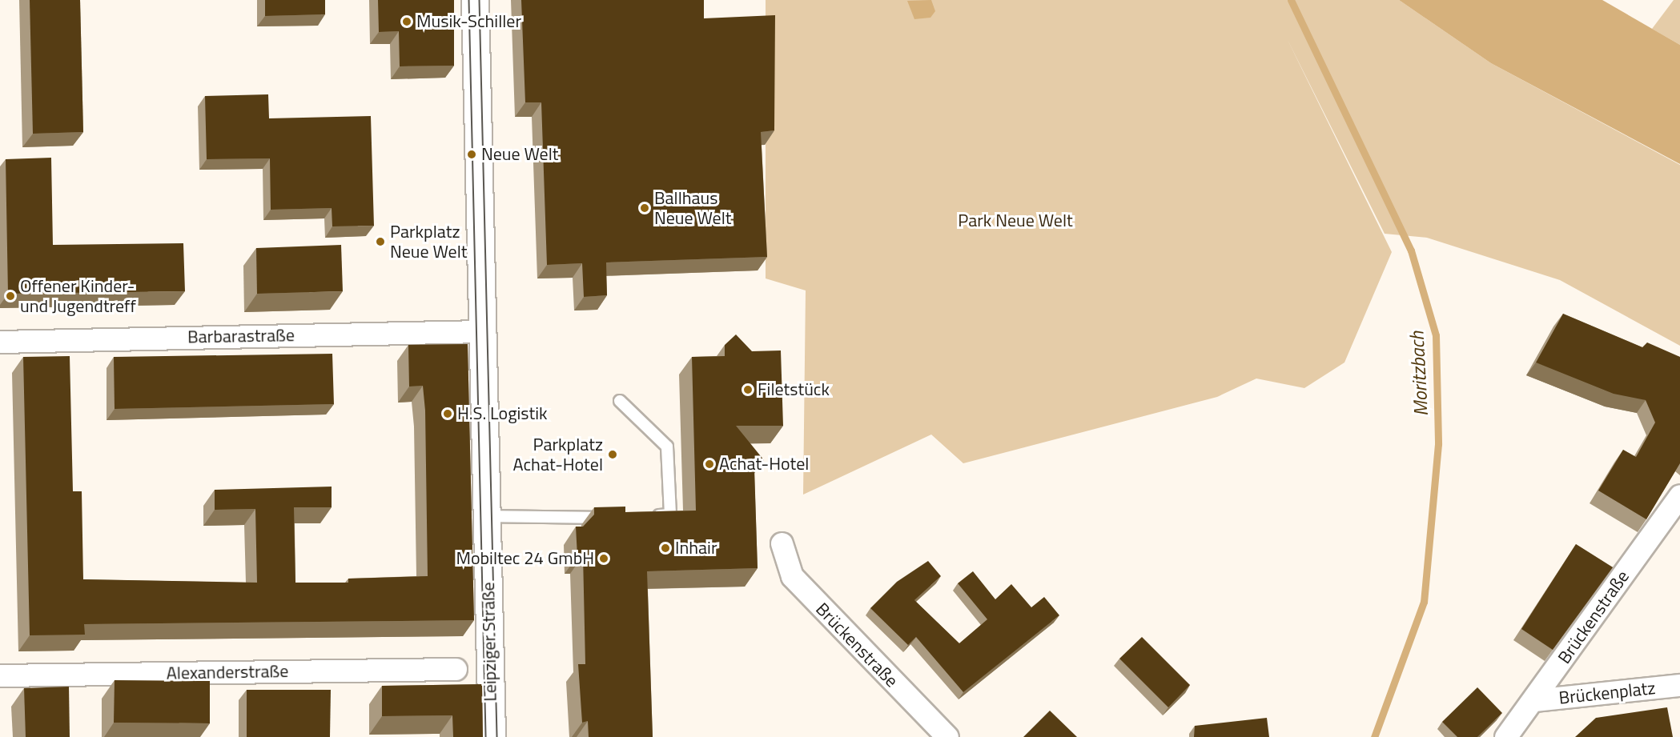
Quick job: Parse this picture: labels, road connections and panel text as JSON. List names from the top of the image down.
{
  "streets": {
    "street": [
      "Barbarastraße",
      "Brückenstraße",
      "Leipziger Straße",
      "Alexanderstraße",
      "Brückenplatz"
    ]
  },
  "crossings": [
    ["Barbarastraße", "Leipziger Straße"],
    ["Brückenstraße", "Brückenplatz"]
  ],
  "water": ["Moritzbach"],
  "parks": ["Park Neue Welt"],
  "places": [
    "Musik-Schiller",
    "Neue Welt",
    "Ballhaus Neue Welt",
    "Parkplatz Neue Welt",
    "Offener Kinder- und Jugendtreff",
    "Filetstück",
    "H.S. Logistik",
    "Parkplatz Achat-Hotel",
    "Achat-Hotel",
    "Inhair",
    "Mobiltec 24 GmbH"
  ]
}
